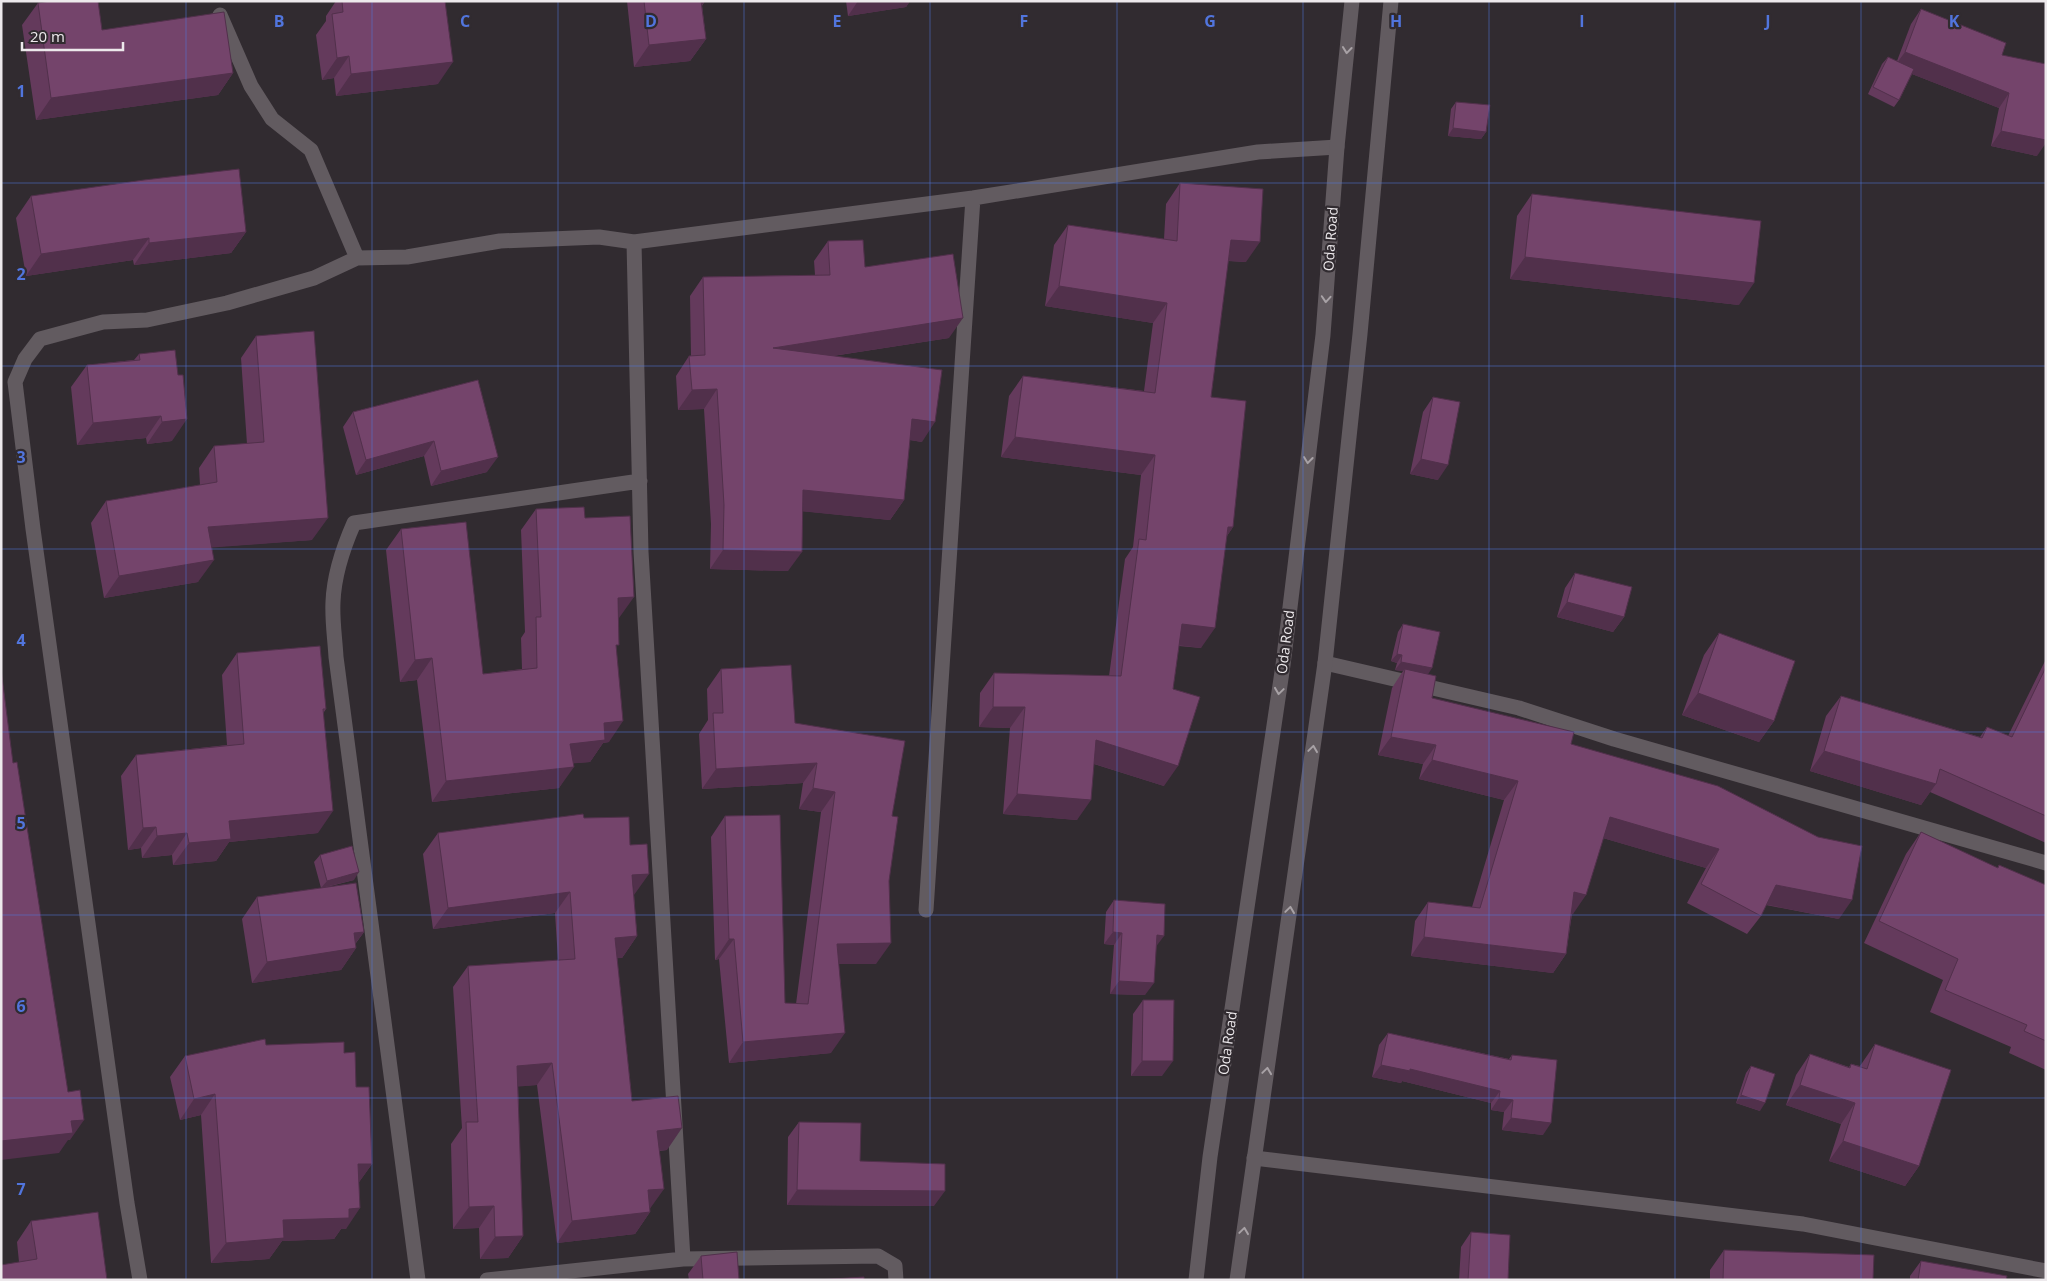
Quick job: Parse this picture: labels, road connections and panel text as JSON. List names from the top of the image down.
{
  "streets": {
    "street": ["Oda Road"]
  },
  "scale_bar": "20 m",
  "grid": {
    "columns": [
      "B",
      "C",
      "D",
      "E",
      "F",
      "G",
      "H",
      "I",
      "J",
      "K"
    ],
    "rows": [
      "1",
      "2",
      "3",
      "4",
      "5",
      "6",
      "7"
    ]
  }
}
